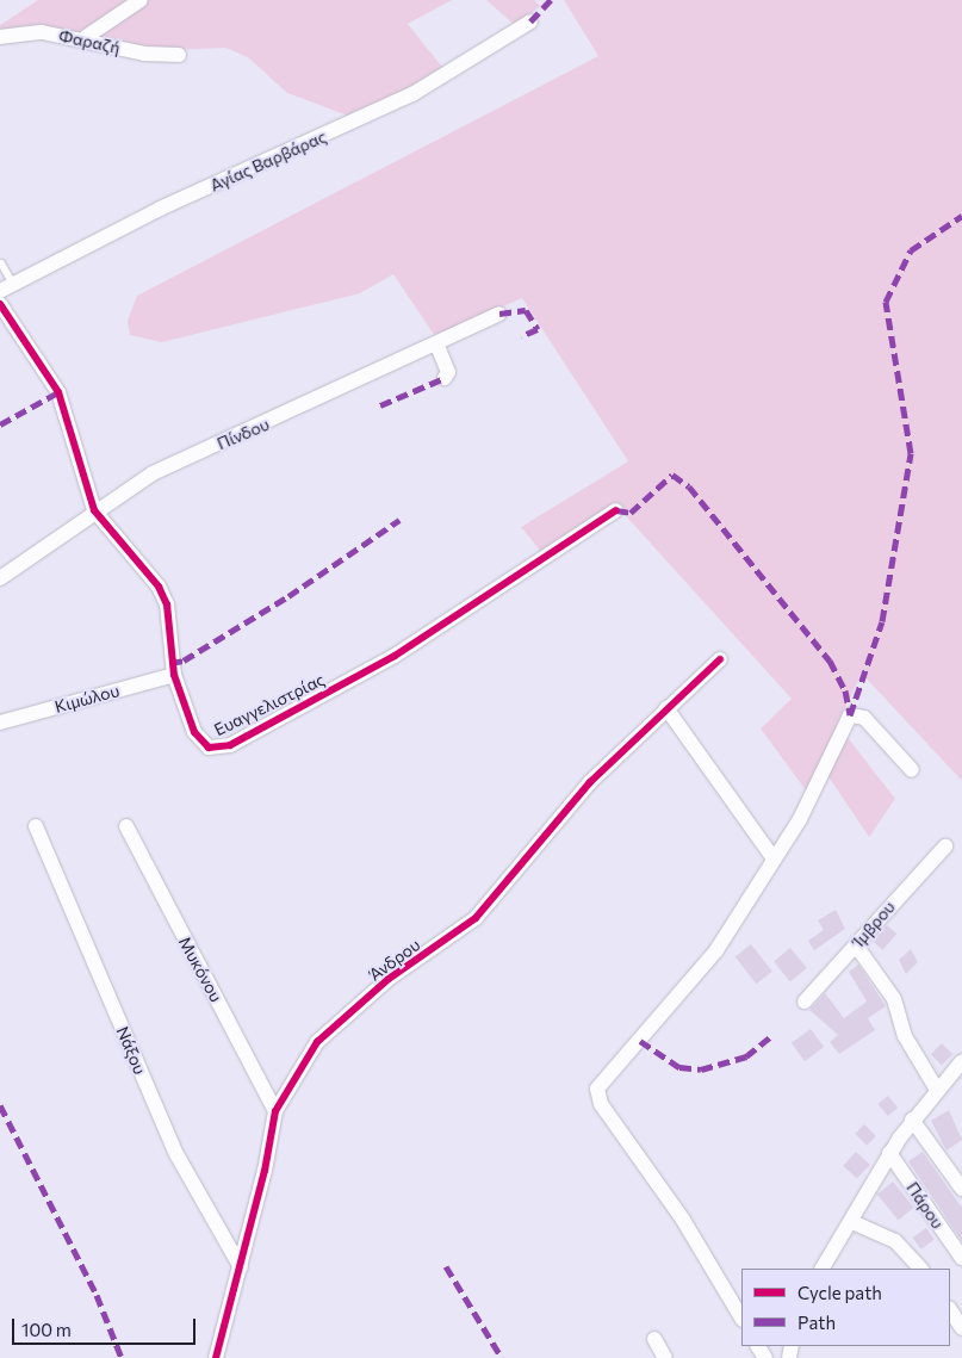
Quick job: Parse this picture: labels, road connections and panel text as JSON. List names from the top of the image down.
{
  "streets": {
    "street": [
      "Φαραζή",
      "Αγίας Βαρβάρας",
      "Πίνδου",
      "Κιμώλου",
      "Ευαγγελιστρίας",
      "Ίμβρου",
      "Άνδρου",
      "Μυκόνου",
      "Νάξου",
      "Πάρου"
    ]
  },
  "crossings": [
    ["Πίνδου", "Ευαγγελιστρίας"],
    ["Κιμώλου", "Ευαγγελιστρίας"],
    ["Άνδρου", "Μυκόνου"],
    ["Άνδρου", "Νάξου"]
  ],
  "legend": ["Cycle path", "Path"],
  "scale_bar": "100 m"
}
